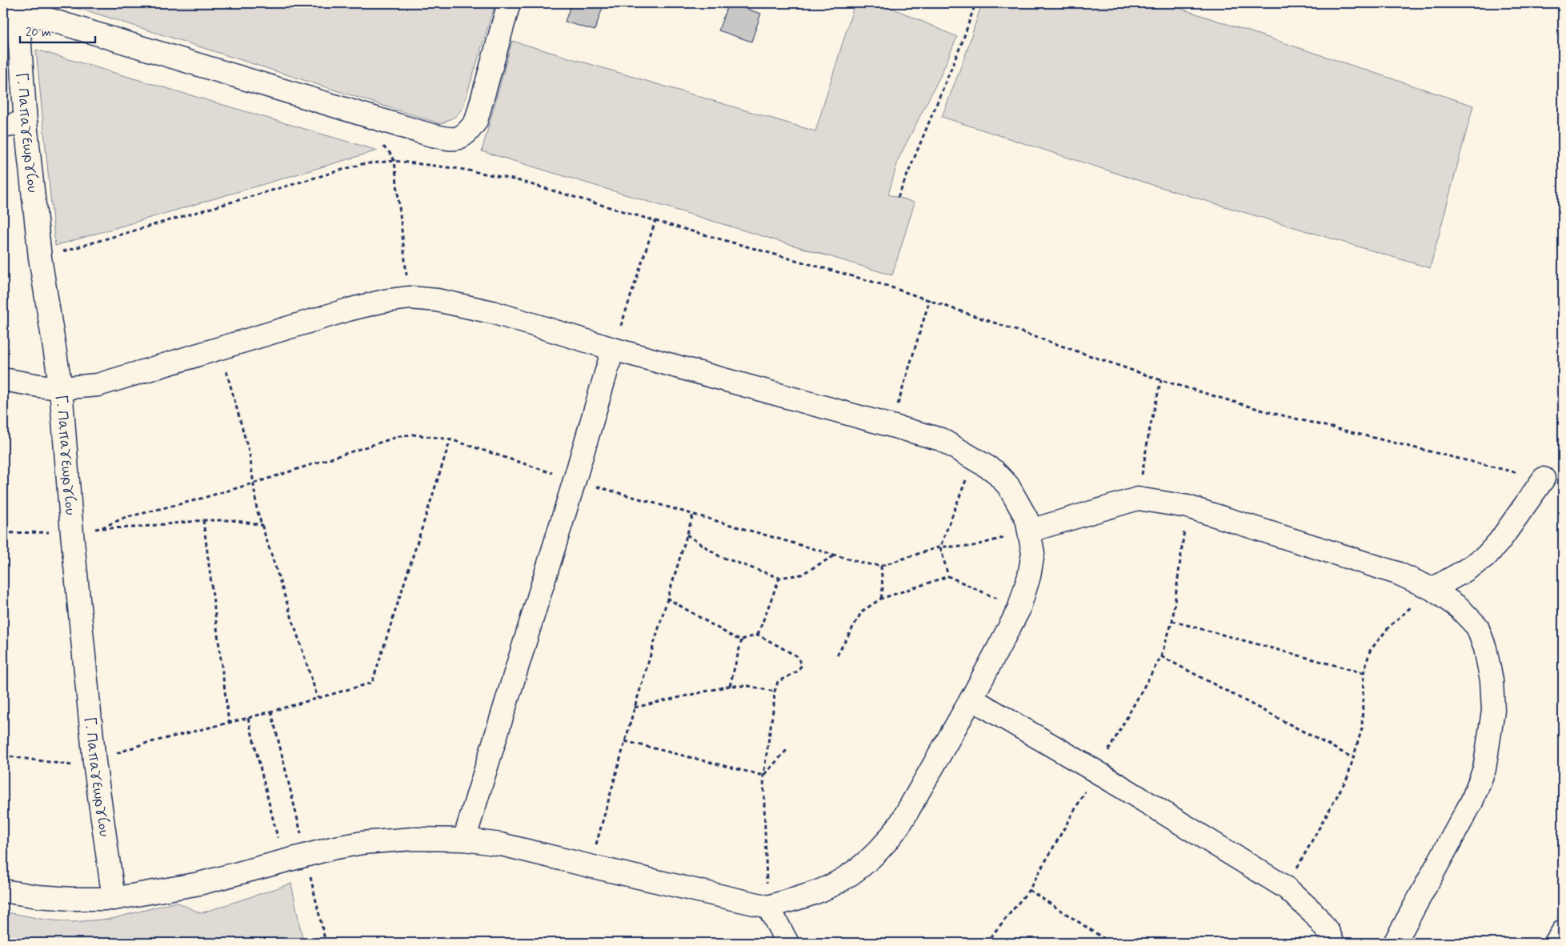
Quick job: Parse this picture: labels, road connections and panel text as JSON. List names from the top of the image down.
{
  "streets": {
    "street": ["Γ. Παπαγεωργίου"]
  },
  "scale_bar": "20 m"
}
